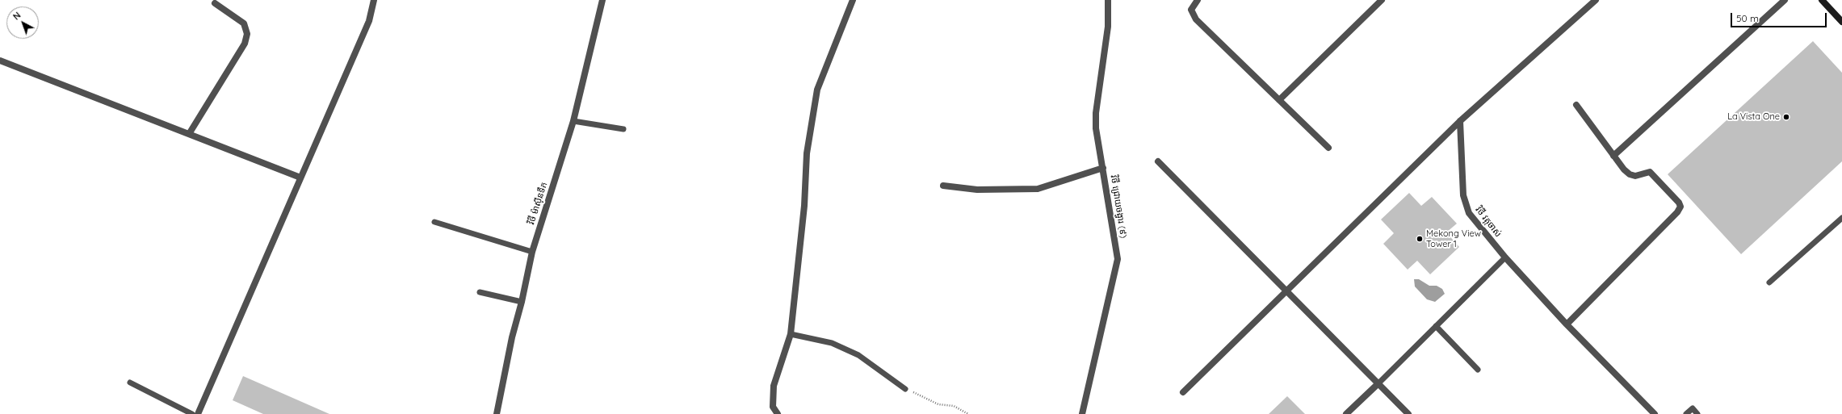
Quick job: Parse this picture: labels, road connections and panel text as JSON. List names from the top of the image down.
{
  "streets": {
    "street": ["វិថី ម៉ាស៊ីនទឹក", "វិថី ជ្រោយចង្វារ (៩)", "វិថី វត្តចាស់"]
  },
  "places": ["La Vista One", "Mekong View Tower 1"],
  "scale_bar": "50 m",
  "north": "top left"
}
